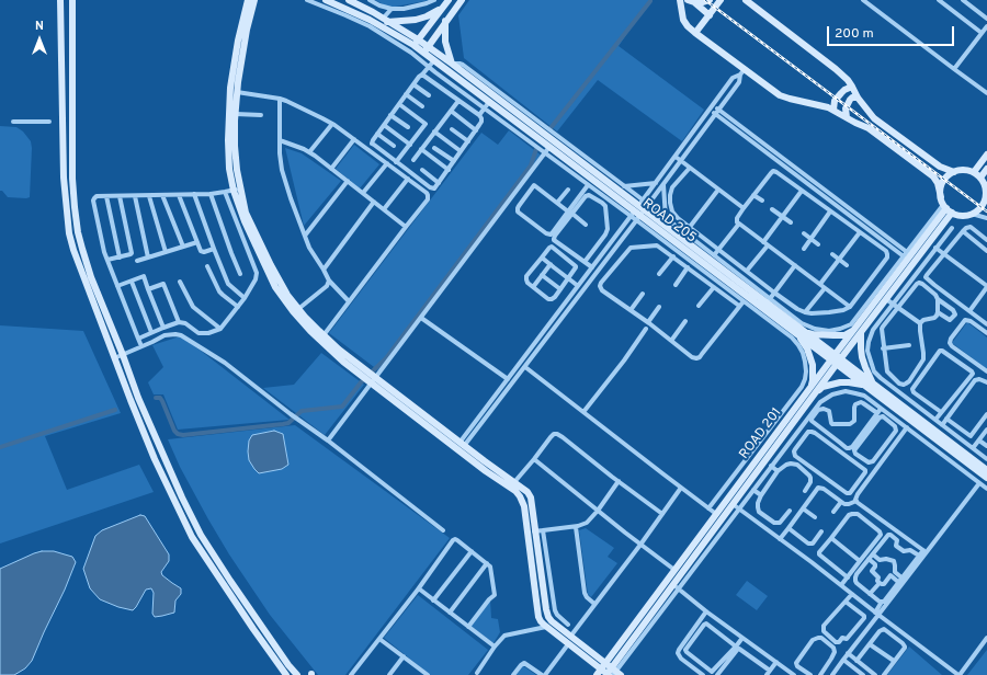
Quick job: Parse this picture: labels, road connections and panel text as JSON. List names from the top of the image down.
{
  "streets": {
    "main road": ["ROAD 205", "ROAD 201"]
  },
  "crossings": [
    ["ROAD 205", "ROAD 201"]
  ],
  "scale_bar": "200 m",
  "north": "top"
}
